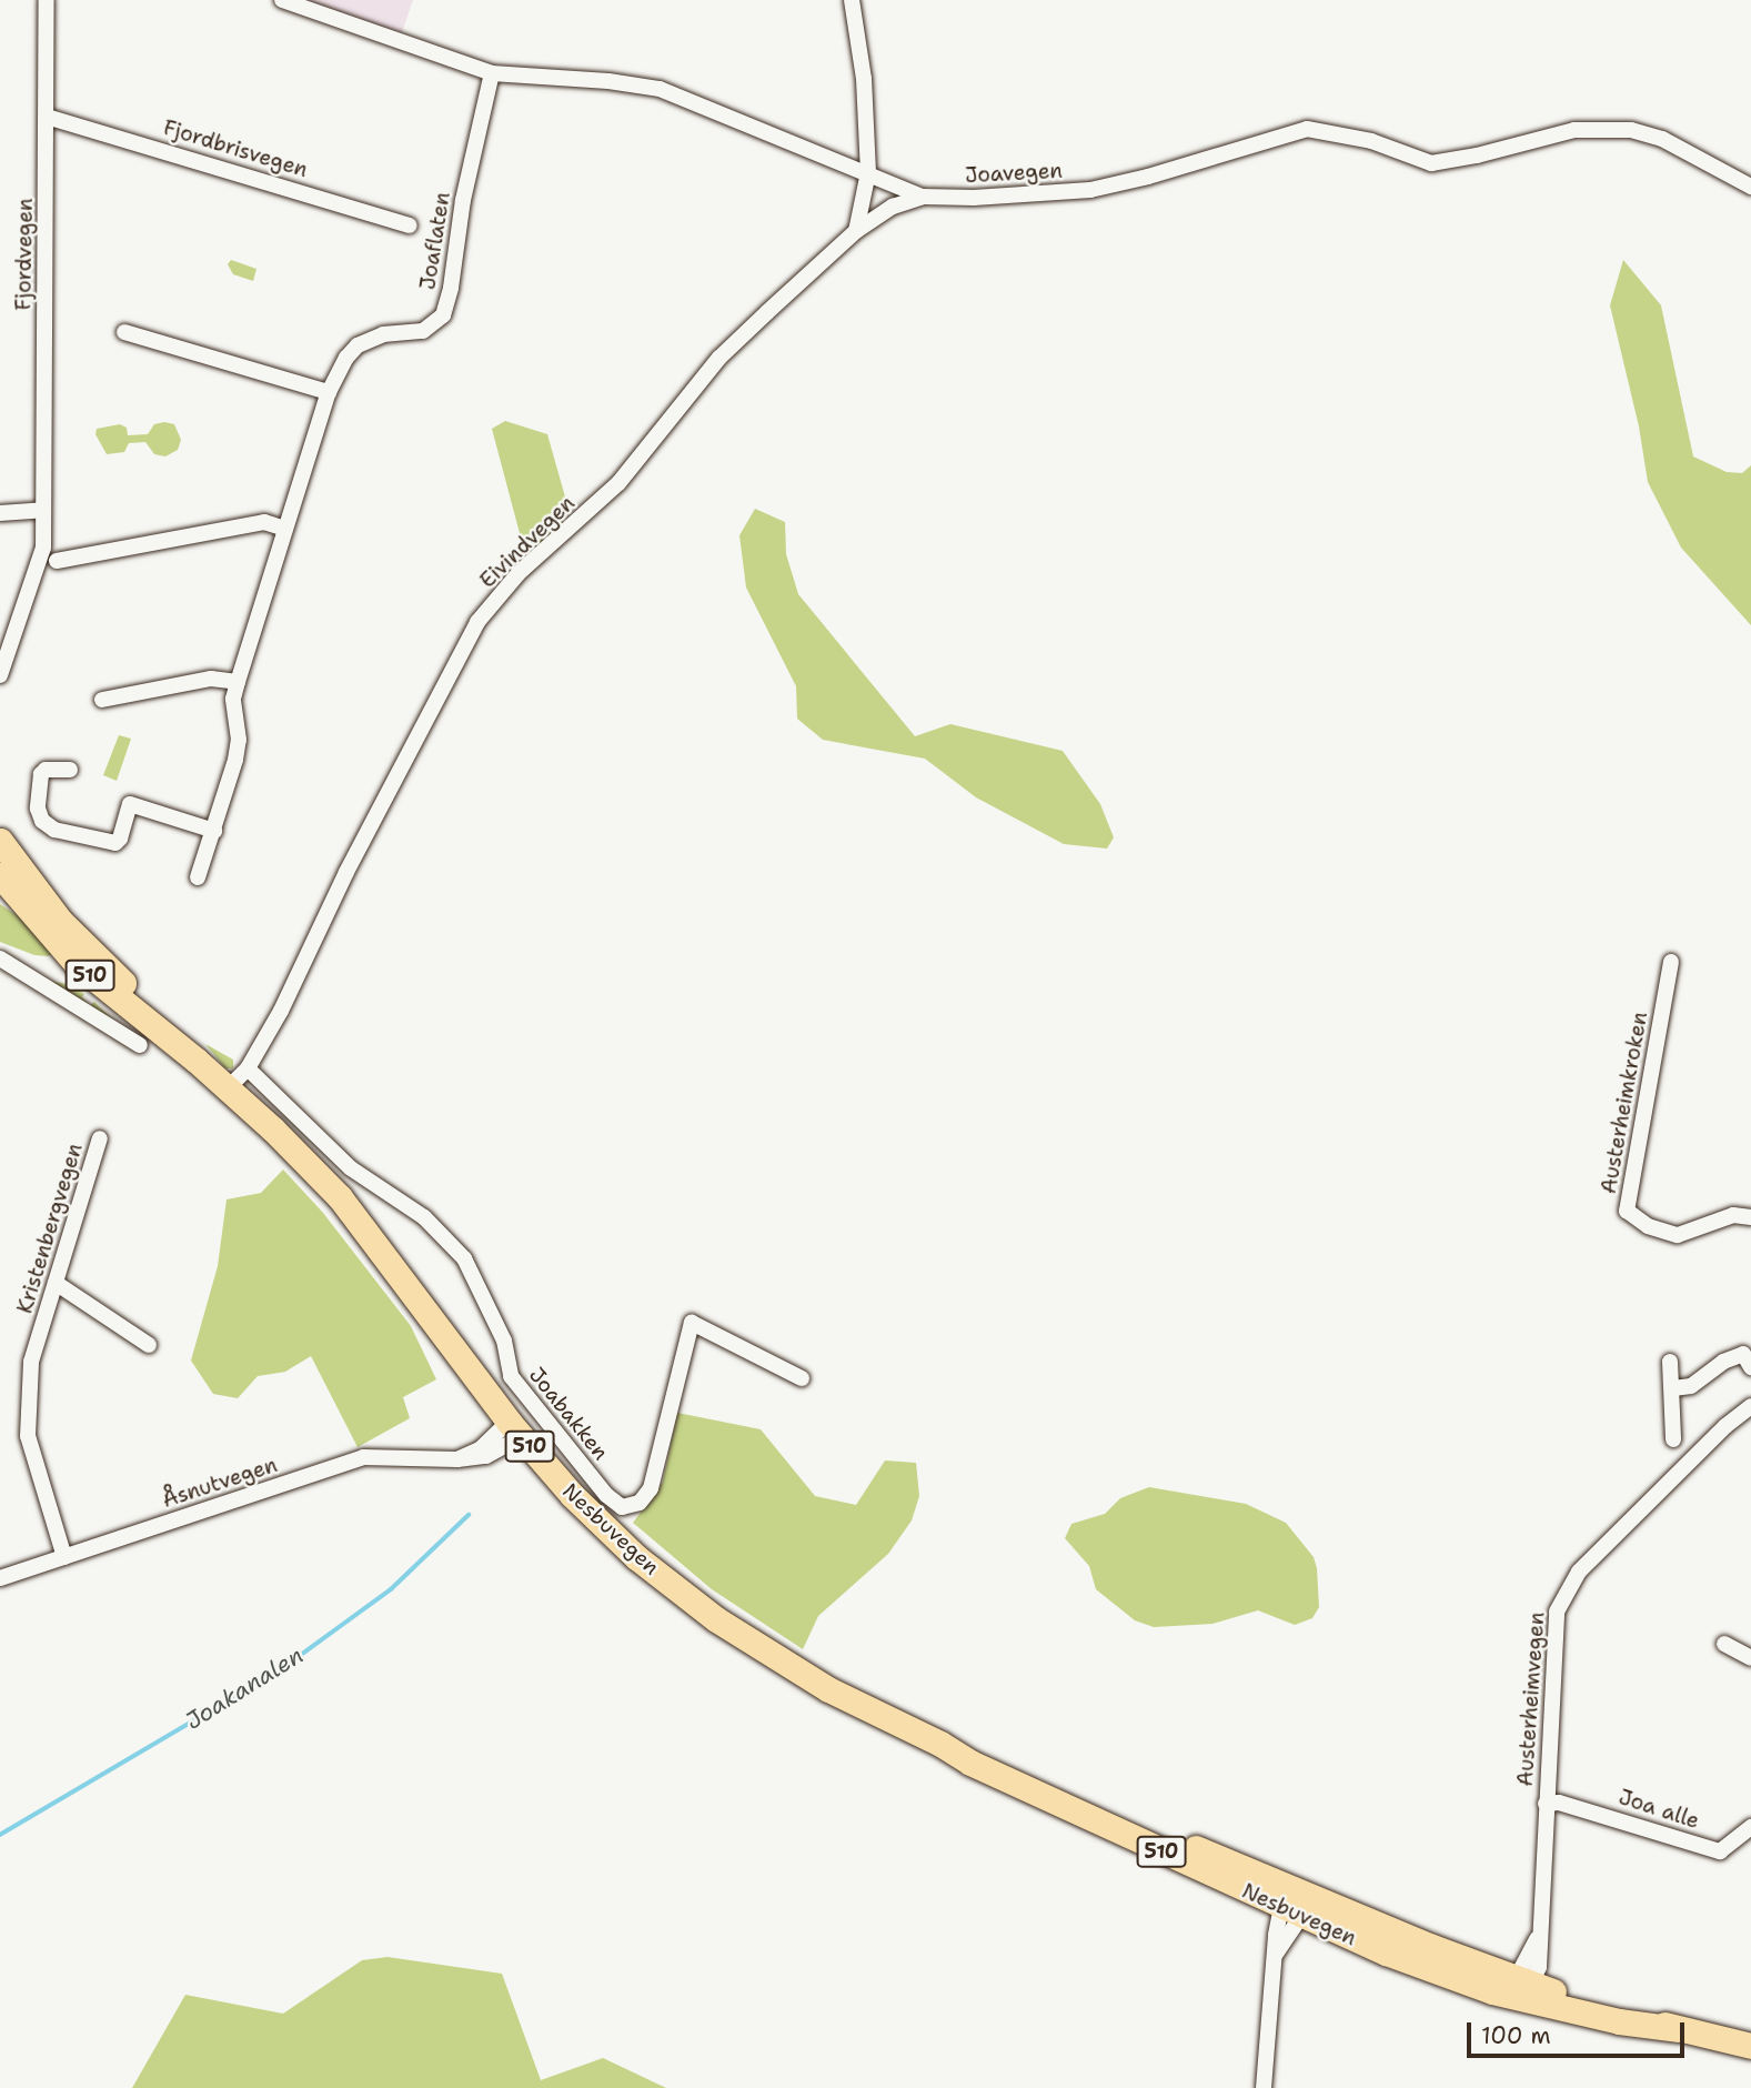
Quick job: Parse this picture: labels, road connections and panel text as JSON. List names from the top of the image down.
{
  "streets": {
    "main road": ["510", "Nesbuvegen"],
    "street": [
      "Fjordbrisvegen",
      "Joavegen",
      "Joaflaten",
      "Fjordvegen",
      "Eivindvegen",
      "Austerheimkroken",
      "Kristenbergvegen",
      "Joabakken",
      "Åsnutvegen",
      "Austerheimvegen",
      "Joa alle"
    ]
  },
  "crossings": [
    ["Fjordbrisvegen", "Fjordvegen"],
    ["Joavegen", "Joaflaten"],
    ["Joavegen", "Eivindvegen"],
    ["Eivindvegen", "Joabakken"],
    ["Eivindvegen", "Nesbuvegen"],
    ["Kristenbergvegen", "Åsnutvegen"],
    ["Åsnutvegen", "Nesbuvegen"],
    ["Nesbuvegen", "Austerheimvegen"],
    ["Austerheimvegen", "Joa alle"]
  ],
  "water": ["Joakanalen"],
  "scale_bar": "100 m"
}
